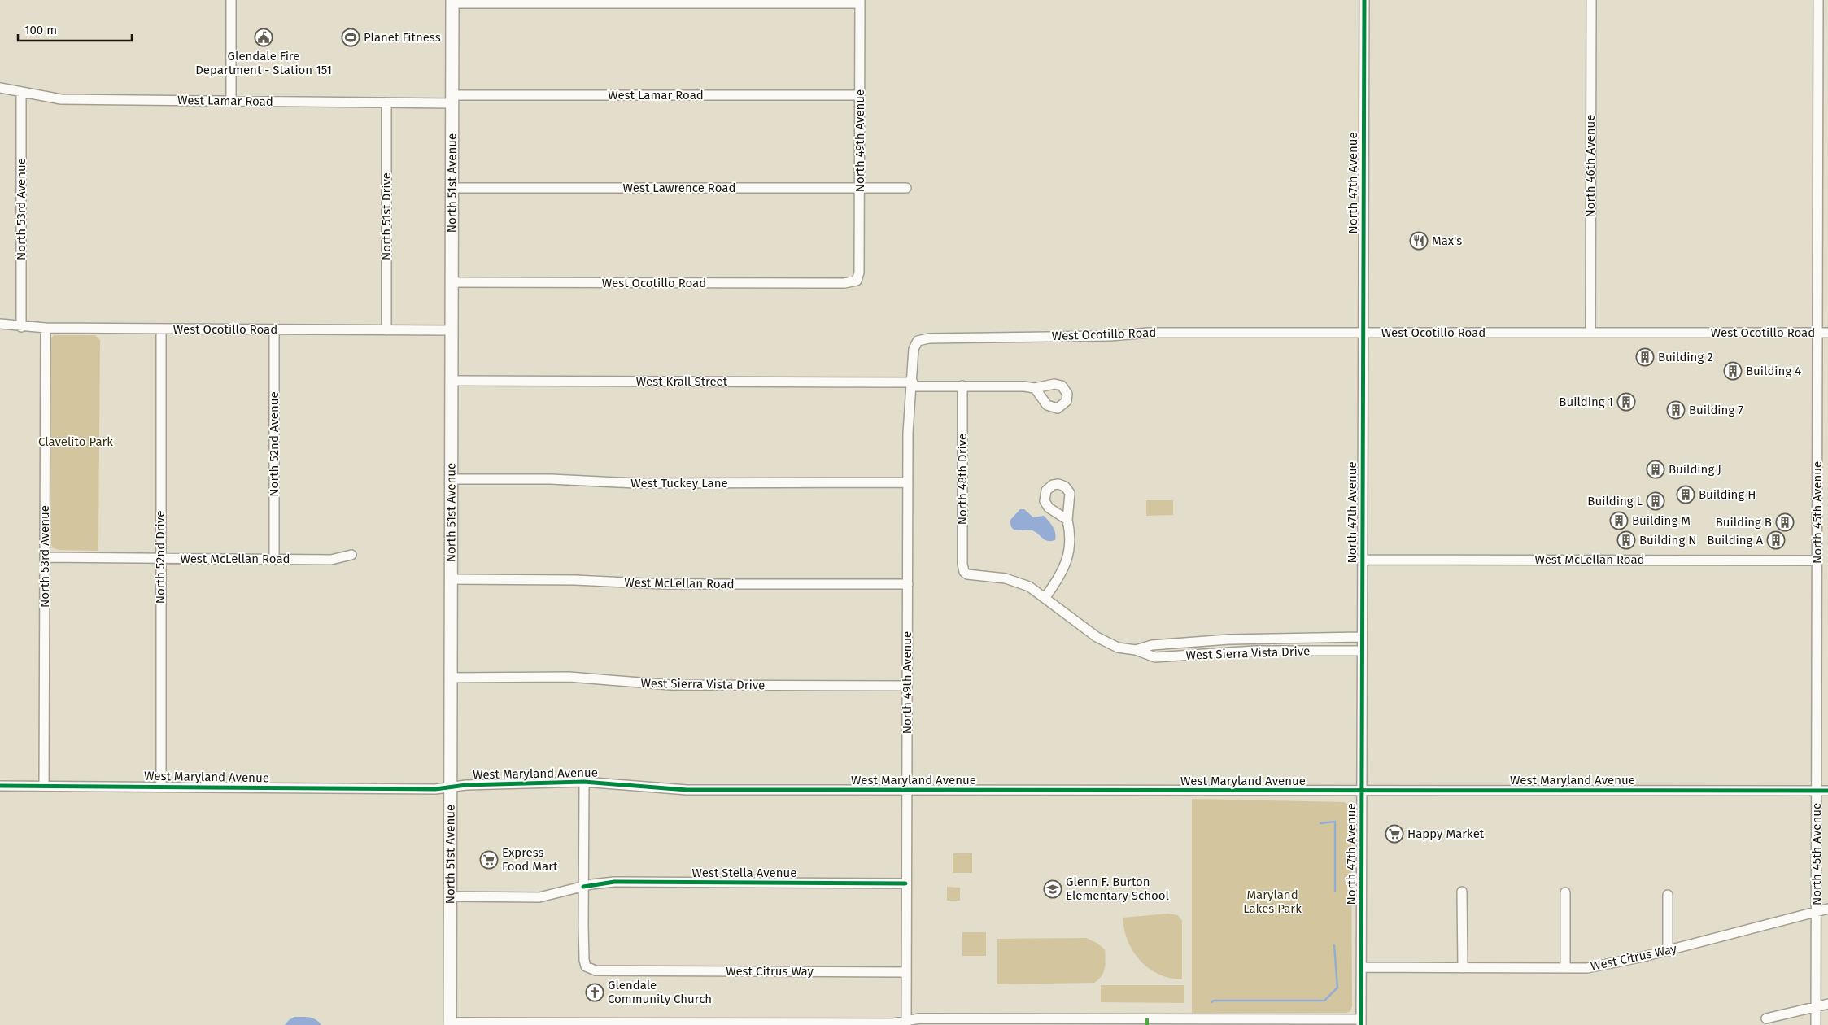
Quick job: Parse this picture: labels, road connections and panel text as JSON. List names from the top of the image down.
{
  "streets": {
    "main road": ["North 51st Avenue"],
    "street": [
      "West Lamar Road",
      "North 49th Avenue",
      "North 46th Avenue",
      "North 47th Avenue",
      "West Lawrence Road",
      "North 53rd Avenue",
      "North 51st Drive",
      "West Ocotillo Road",
      "West Krall Street",
      "North 52nd Avenue",
      "North 48th Drive",
      "West Tuckey Lane",
      "North 45th Avenue",
      "North 52nd Drive",
      "West McLellan Road",
      "West Sierra Vista Drive",
      "West Maryland Avenue",
      "West Stella Avenue",
      "West Citrus Way"
    ]
  },
  "crossings": [
    ["West Lamar Road", "North 49th Avenue"],
    ["West Lamar Road", "North 51st Avenue"],
    ["West Lamar Road", "North 53rd Avenue"],
    ["West Lamar Road", "North 51st Drive"],
    ["North 49th Avenue", "West Lawrence Road"],
    ["North 49th Avenue", "West Ocotillo Road"],
    ["North 49th Avenue", "West Krall Street"],
    ["North 49th Avenue", "West Tuckey Lane"],
    ["North 49th Avenue", "West McLellan Road"],
    ["North 49th Avenue", "West Sierra Vista Drive"],
    ["North 49th Avenue", "West Maryland Avenue"],
    ["North 49th Avenue", "West Stella Avenue"],
    ["North 49th Avenue", "West Citrus Way"],
    ["North 46th Avenue", "West Ocotillo Road"],
    ["North 51st Avenue", "West Lawrence Road"],
    ["North 51st Avenue", "West Ocotillo Road"],
    ["North 51st Avenue", "West Krall Street"],
    ["North 51st Avenue", "West Tuckey Lane"],
    ["North 51st Avenue", "West McLellan Road"],
    ["North 51st Avenue", "West Sierra Vista Drive"],
    ["North 51st Avenue", "West Maryland Avenue"],
    ["North 51st Avenue", "West Stella Avenue"],
    ["North 47th Avenue", "West Ocotillo Road"],
    ["North 47th Avenue", "West McLellan Road"],
    ["North 47th Avenue", "West Sierra Vista Drive"],
    ["North 47th Avenue", "West Maryland Avenue"],
    ["North 47th Avenue", "West Citrus Way"],
    ["North 53rd Avenue", "West Ocotillo Road"],
    ["North 53rd Avenue", "West McLellan Road"],
    ["North 53rd Avenue", "West Maryland Avenue"],
    ["North 51st Drive", "West Ocotillo Road"],
    ["West Ocotillo Road", "North 52nd Avenue"],
    ["West Ocotillo Road", "North 45th Avenue"],
    ["West Ocotillo Road", "North 52nd Drive"],
    ["West Krall Street", "North 48th Drive"],
    ["North 52nd Avenue", "West McLellan Road"],
    ["North 48th Drive", "West Sierra Vista Drive"],
    ["North 45th Avenue", "West McLellan Road"],
    ["North 45th Avenue", "West Maryland Avenue"],
    ["North 45th Avenue", "West Citrus Way"],
    ["North 52nd Drive", "West McLellan Road"],
    ["North 52nd Drive", "West Maryland Avenue"],
    ["West Stella Avenue", "West Citrus Way"]
  ],
  "parks": ["Clavelito Park", "Maryland Lakes Park"],
  "places": {
    "public building": ["Glendale Fire Department - Station 151"],
    "sports": ["Planet Fitness"],
    "restaurant": ["Max's"],
    "building": [
      "Building 2",
      "Building 4",
      "Building 1",
      "Building 7",
      "Building J",
      "Building H",
      "Building L",
      "Building M",
      "Building B",
      "Building N",
      "Building A"
    ],
    "supermarket": ["Happy Market", "Express Food Mart"],
    "school or university": ["Glenn F. Burton Elementary School"],
    "church": ["Glendale Community Church"]
  },
  "scale_bar": "100 m"
}
